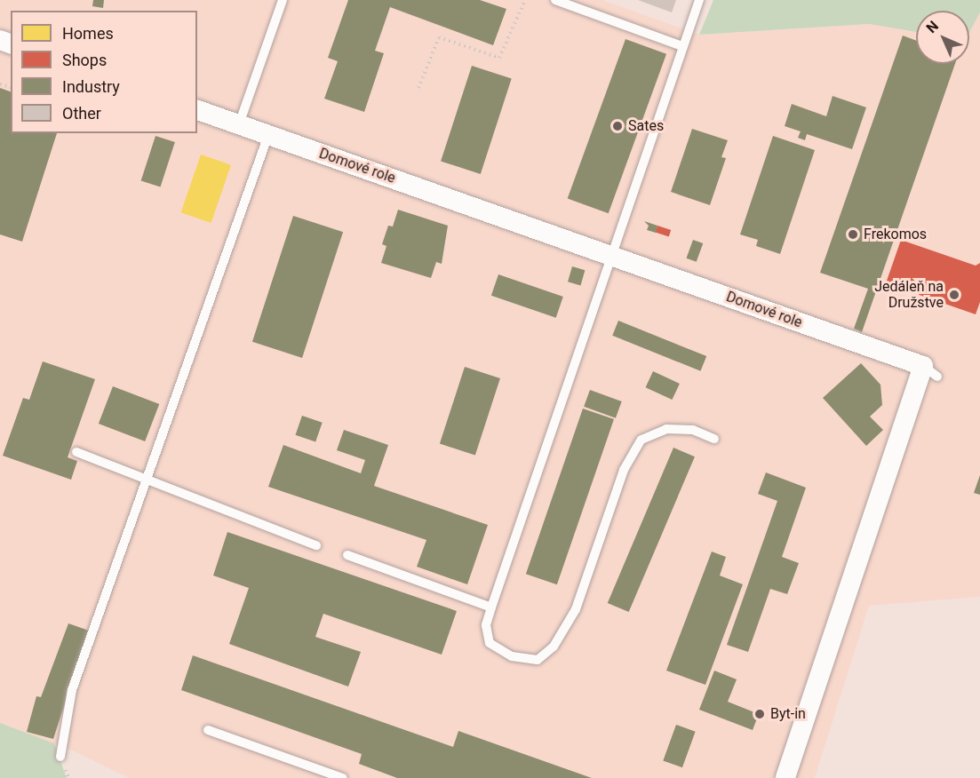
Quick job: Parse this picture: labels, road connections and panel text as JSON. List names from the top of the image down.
{
  "streets": {
    "street": ["Domové role"]
  },
  "places": [
    "Sates",
    "Frekomos",
    "Jedáleň na Družstve",
    "Byt-in"
  ],
  "legend": [
    "Homes",
    "Shops",
    "Industry",
    "Other"
  ],
  "north": "top left"
}
